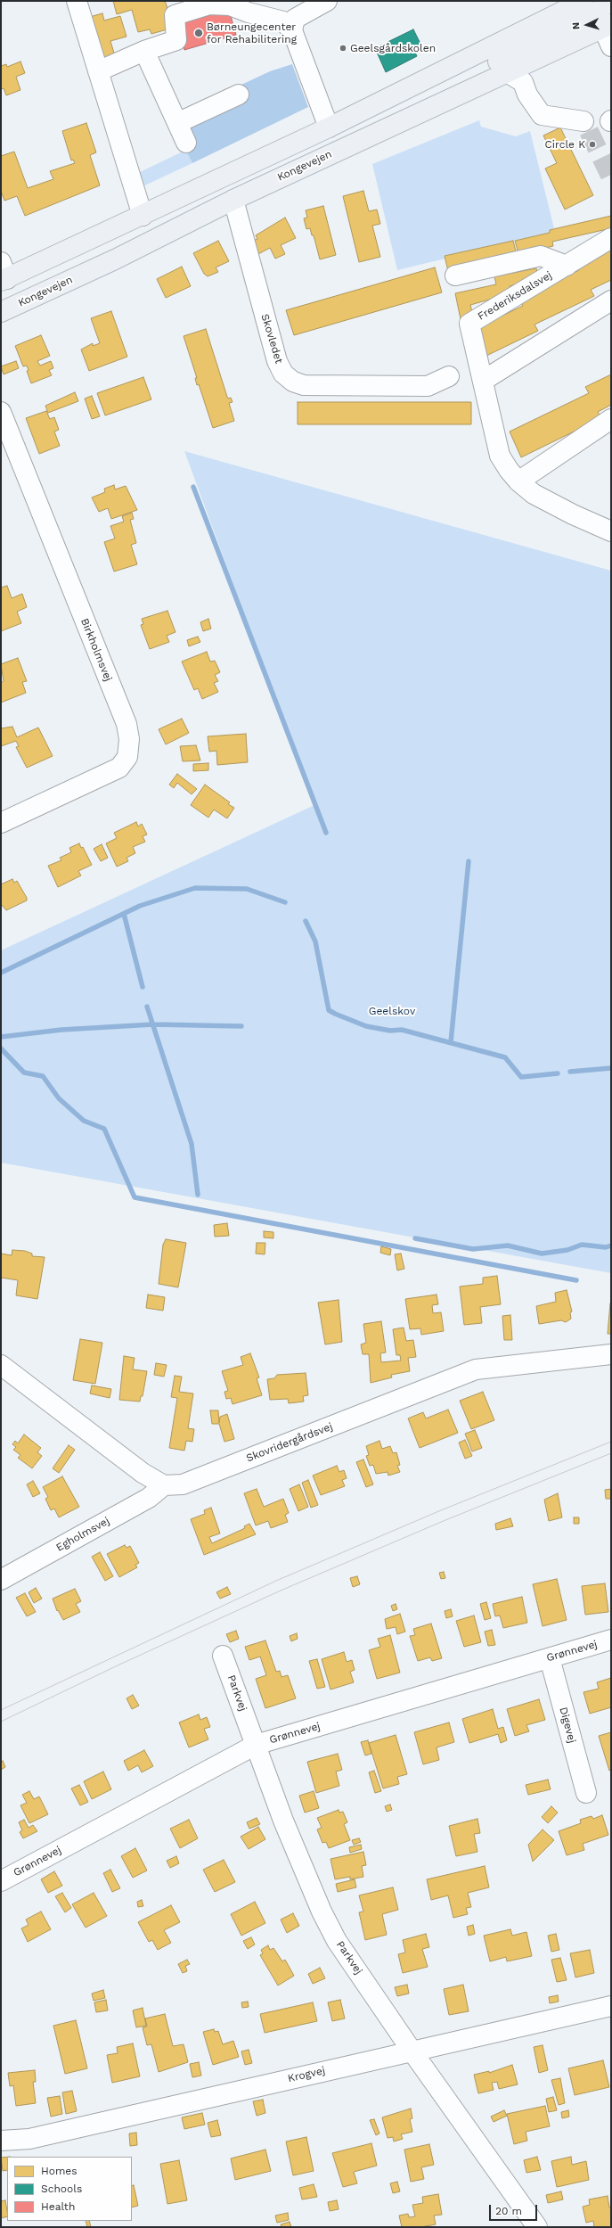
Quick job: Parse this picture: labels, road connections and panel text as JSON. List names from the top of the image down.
{
  "streets": {
    "main road": ["Kongevejen"],
    "street": [
      "Frederiksdalsvej",
      "Skovledet",
      "Birkholmsvej",
      "Skovridergårdsvej",
      "Egholmsvej",
      "Grønnevej",
      "Parkvej",
      "Digevej",
      "Krogvej"
    ]
  },
  "crossings": [
    ["Kongevejen", "Skovledet"],
    ["Skovridergårdsvej", "Egholmsvej"],
    ["Grønnevej", "Parkvej"],
    ["Grønnevej", "Digevej"],
    ["Parkvej", "Krogvej"]
  ],
  "parks": ["Geelskov"],
  "places": ["Børneungecenter for Rehabilitering", "Geelsgårdskolen", "Circle K"],
  "legend": ["Homes", "Schools", "Health"],
  "scale_bar": "20 m",
  "north": "left"
}
